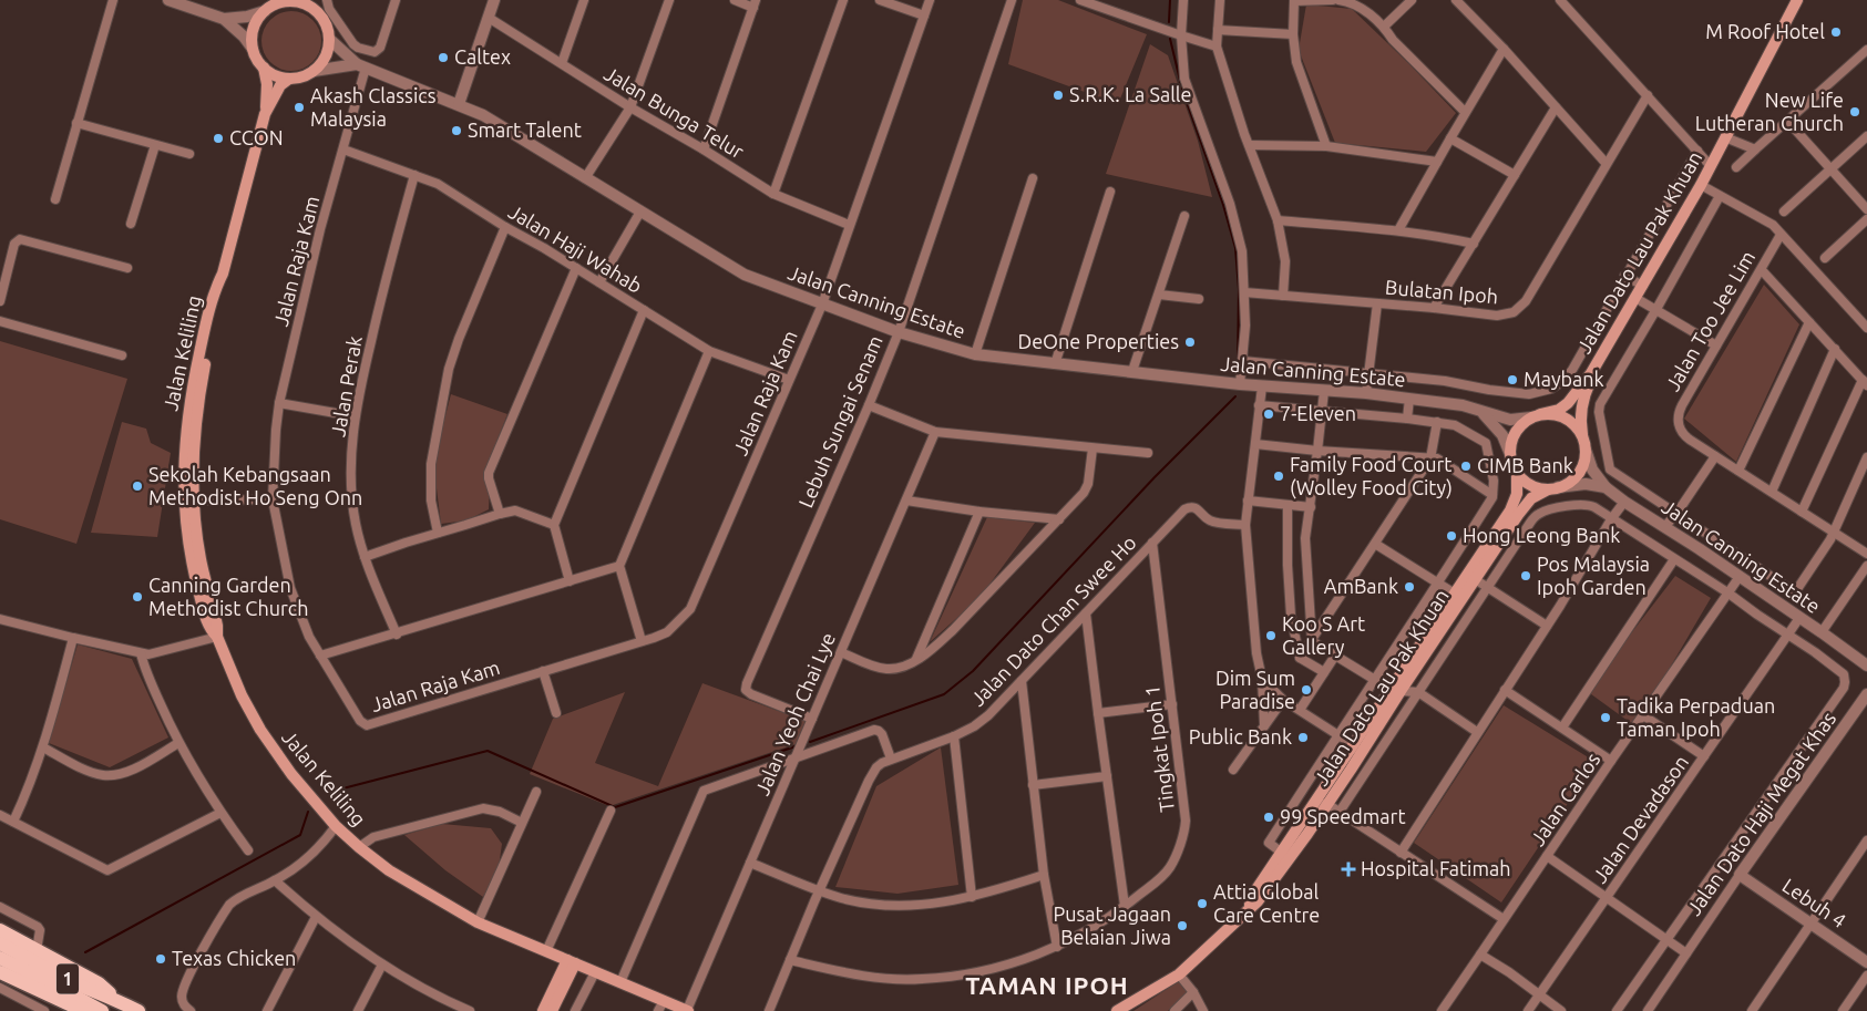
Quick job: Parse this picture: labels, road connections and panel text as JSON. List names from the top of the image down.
{
  "streets": {
    "main road": ["Jalan Dato Lau Pak Khuan", "Jalan Keliling", "1"],
    "street": [
      "Jalan Bunga Telur",
      "Jalan Haji Wahab",
      "Jalan Raja Kam",
      "Bulatan Ipoh",
      "Jalan Canning Estate",
      "Jalan Too Jee Lim",
      "Jalan Perak",
      "Lebuh Sungai Senam",
      "Jalan Dato Chan Swee Ho",
      "Jalan Yeoh Chai Lye",
      "Tingkat Ipoh 1",
      "Jalan Carlos",
      "Jalan Dato Haji Megat Khas",
      "Jalan Devadason",
      "Lebuh 4"
    ]
  },
  "crossings": [
    ["Jalan Bunga Telur", "Jalan Raja Kam"],
    ["Jalan Haji Wahab", "Jalan Raja Kam"],
    ["Jalan Haji Wahab", "Jalan Perak"],
    ["Jalan Dato Lau Pak Khuan", "Jalan Canning Estate"],
    ["Jalan Raja Kam", "Jalan Canning Estate"],
    ["Jalan Canning Estate", "Lebuh Sungai Senam"],
    ["Jalan Canning Estate", "Jalan Carlos"],
    ["Jalan Canning Estate", "Jalan Devadason"],
    ["Lebuh Sungai Senam", "Jalan Yeoh Chai Lye"],
    ["Jalan Dato Chan Swee Ho", "Tingkat Ipoh 1"],
    ["Jalan Dato Haji Megat Khas", "Lebuh 4"]
  ],
  "districts": ["TAMAN IPOH"],
  "places": {
    "other": [
      "M Roof Hotel",
      "Caltex",
      "S.R.K. La Salle",
      "Akash Classics Malaysia",
      "New Life Lutheran Church",
      "Smart Talent",
      "CCON",
      "DeOne Properties",
      "Maybank",
      "7-Eleven",
      "CIMB Bank",
      "Family Food Court (Wolley Food City)",
      "Sekolah Kebangsaan Methodist Ho Seng Onn",
      "Hong Leong Bank",
      "Pos Malaysia Ipoh Garden",
      "AmBank",
      "Canning Garden Methodist Church",
      "Koo S Art Gallery",
      "Dim Sum Paradise",
      "Tadika Perpaduan Taman Ipoh",
      "Public Bank",
      "99 Speedmart",
      "Attia Global Care Centre",
      "Pusat Jagaan Belaian Jiwa",
      "Texas Chicken"
    ],
    "health": ["Hospital Fatimah"]
  }
}
